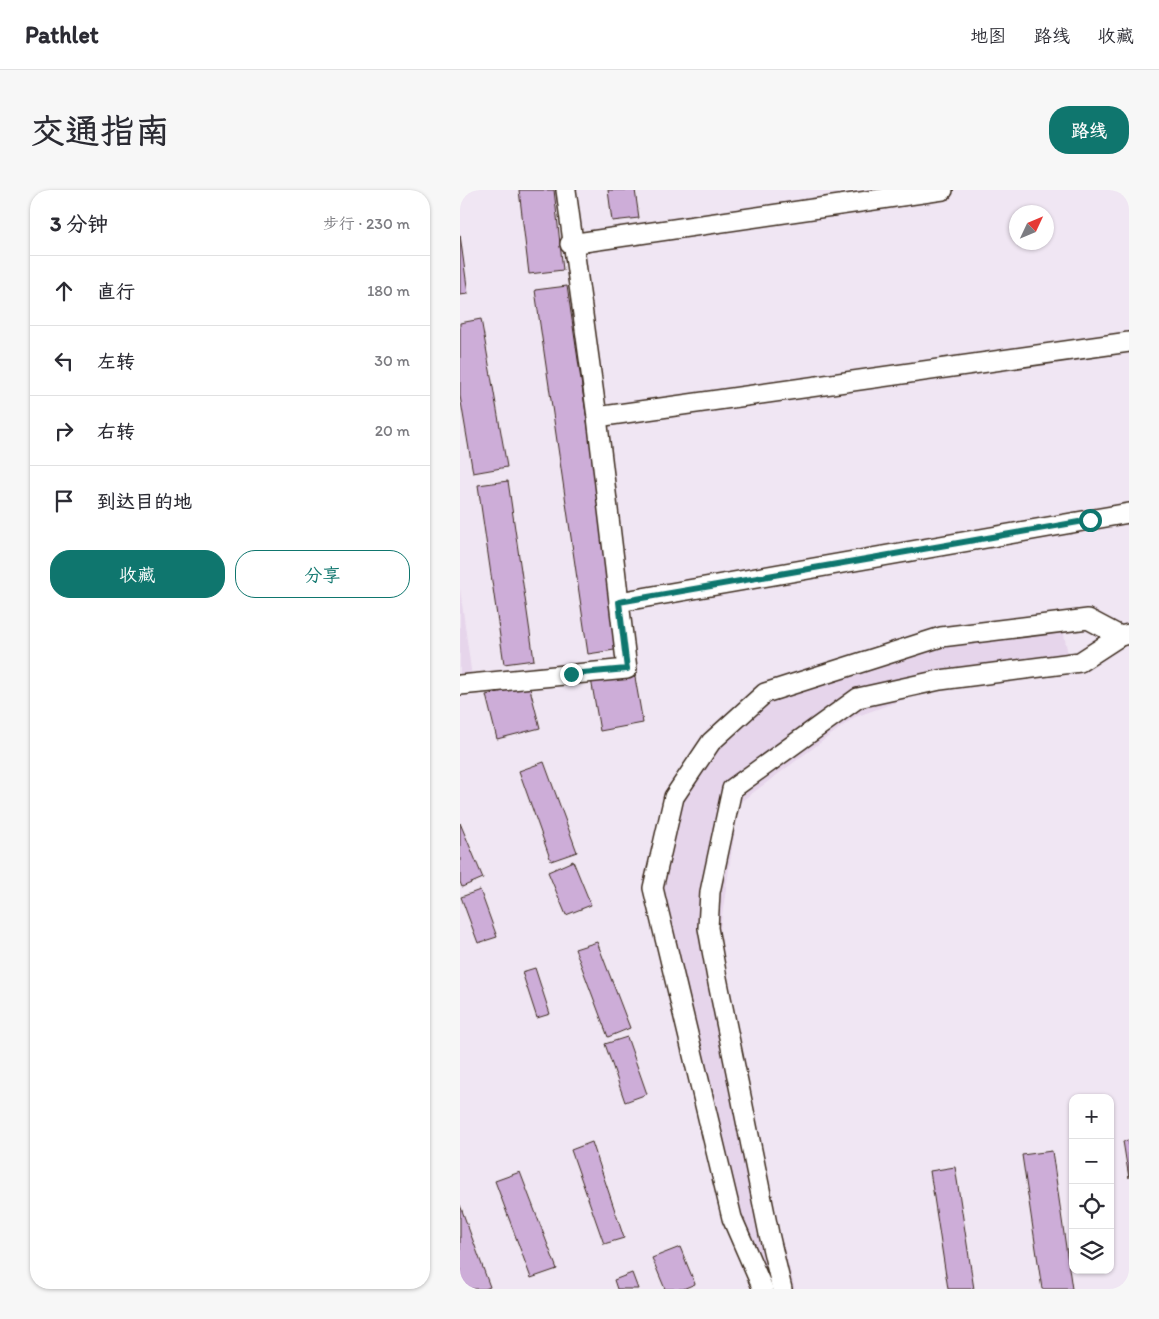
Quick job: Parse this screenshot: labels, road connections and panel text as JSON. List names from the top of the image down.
{
  "north": "top right",
  "page": {
    "header": "Pathlet",
    "nav": ["地图", "路线", "收藏"],
    "buttons": [
      "路线",
      ["收藏", "分享"]
    ],
    "title": "交通指南",
    "heading": ["3 分钟", "步行 · 230 m"],
    "list": [
      ["直行", "180 m"],
      ["左转", "30 m"],
      ["右转", "20 m"],
      "到达目的地"
    ],
    "map_buttons": ["+", "−"]
  }
}
